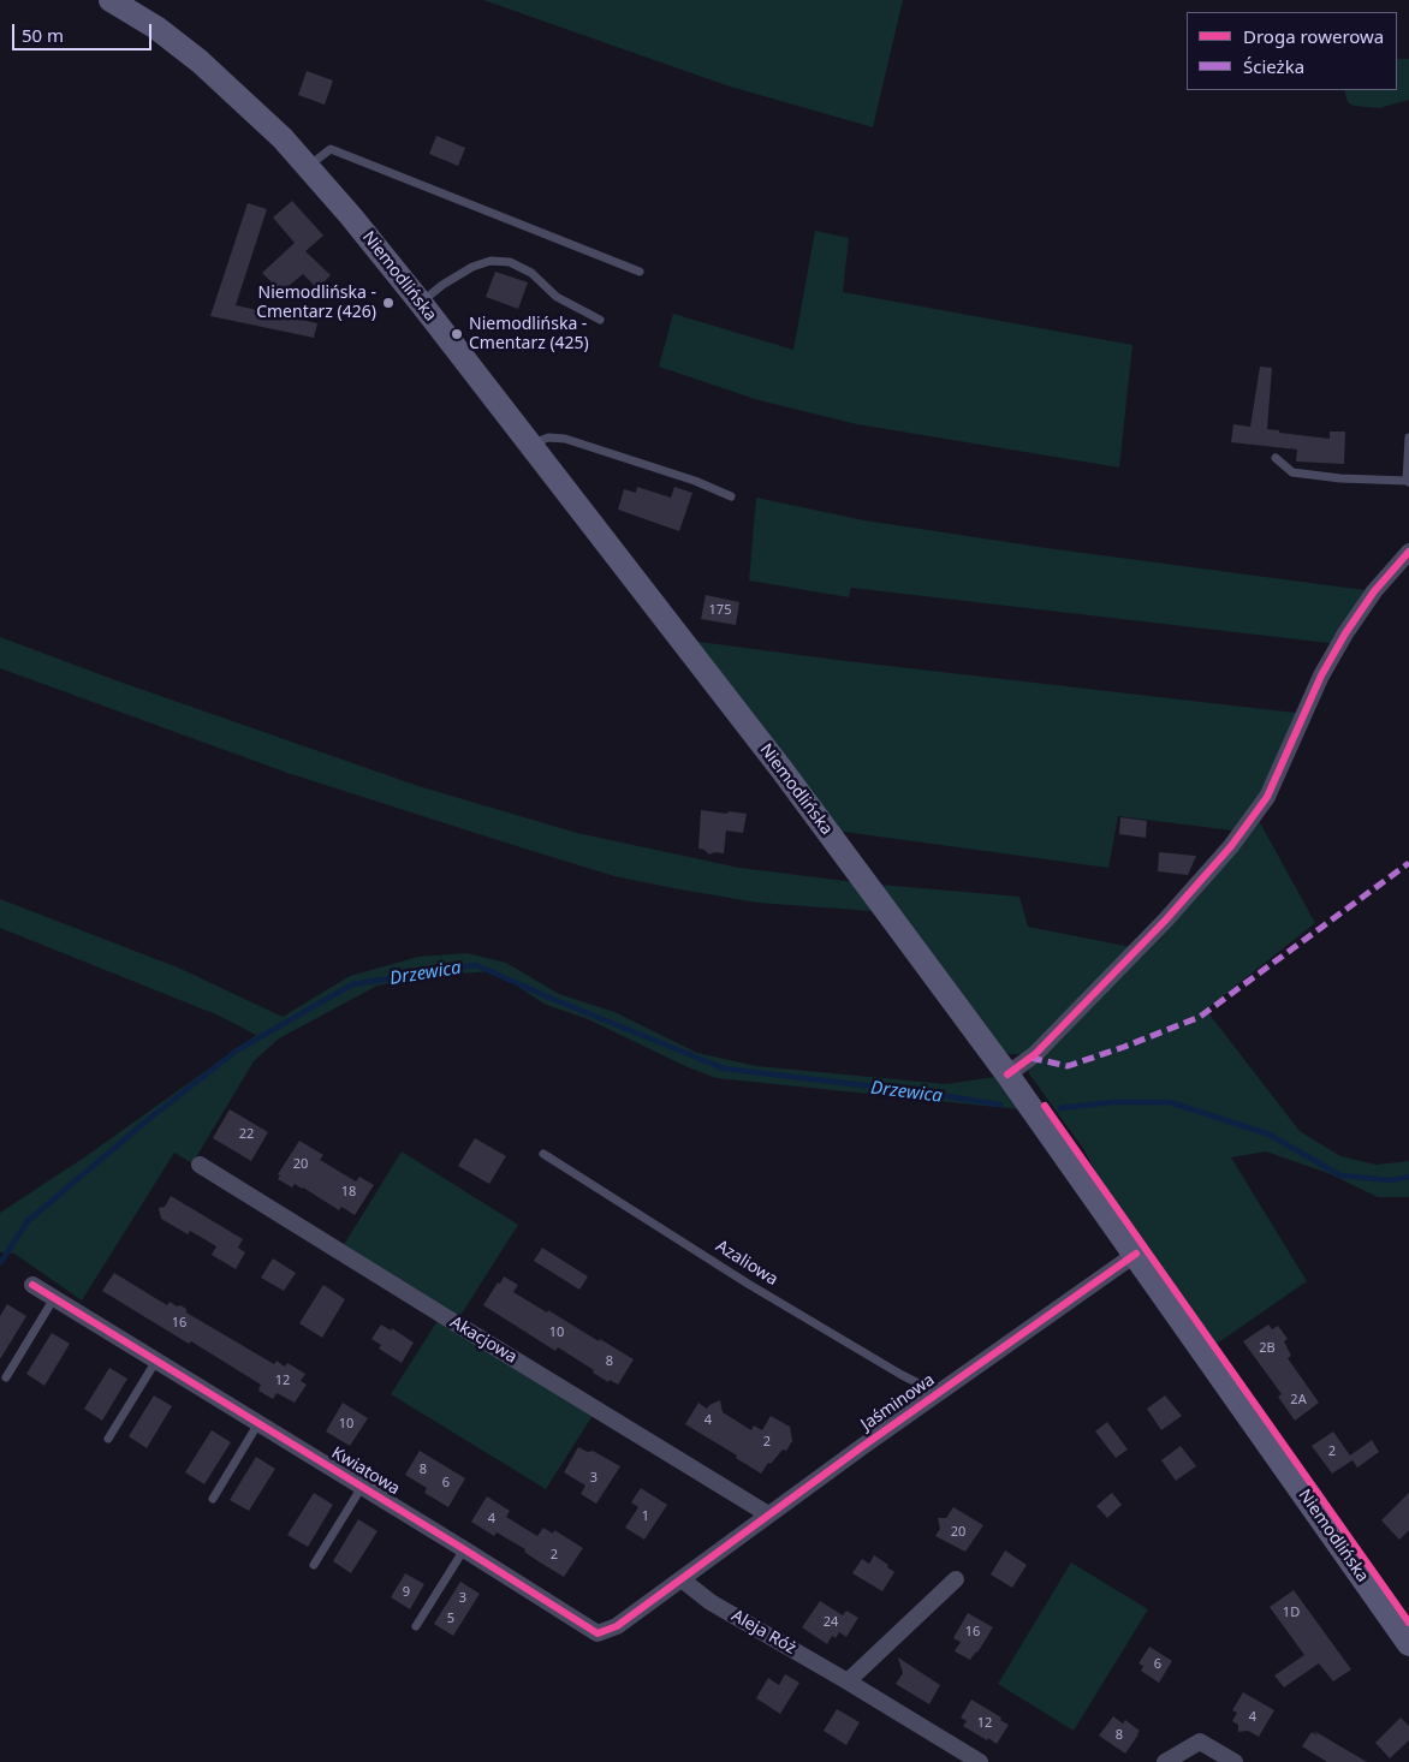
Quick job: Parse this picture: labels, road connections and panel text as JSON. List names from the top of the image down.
{
  "streets": {
    "main road": ["Niemodlińska"],
    "street": [
      "Akacjowa",
      "Jaśminowa",
      "Kwiatowa",
      "Aleja Róż"
    ],
    "lane": ["Azaliowa"]
  },
  "crossings": [
    ["Niemodlińska", "Jaśminowa"],
    ["Azaliowa", "Jaśminowa"],
    ["Akacjowa", "Jaśminowa"],
    ["Jaśminowa", "Kwiatowa"],
    ["Jaśminowa", "Aleja Róż"],
    ["Kwiatowa", "Aleja Róż"]
  ],
  "water": ["Drzewica"],
  "places": ["Niemodlińska - Cmentarz (426)", "Niemodlińska - Cmentarz (425)"],
  "house_numbers": [
    "175",
    "22",
    "20",
    "18",
    "16",
    "10",
    "2B",
    "8",
    "12",
    "2A",
    "4",
    "10",
    "2",
    "2",
    "8",
    "3",
    "6",
    "1",
    "4",
    "20",
    "2",
    "9",
    "3",
    "1D",
    "5",
    "24",
    "16",
    "6",
    "4",
    "12",
    "8"
  ],
  "legend": ["Droga rowerowa", "Ścieżka"],
  "scale_bar": "50 m"
}
